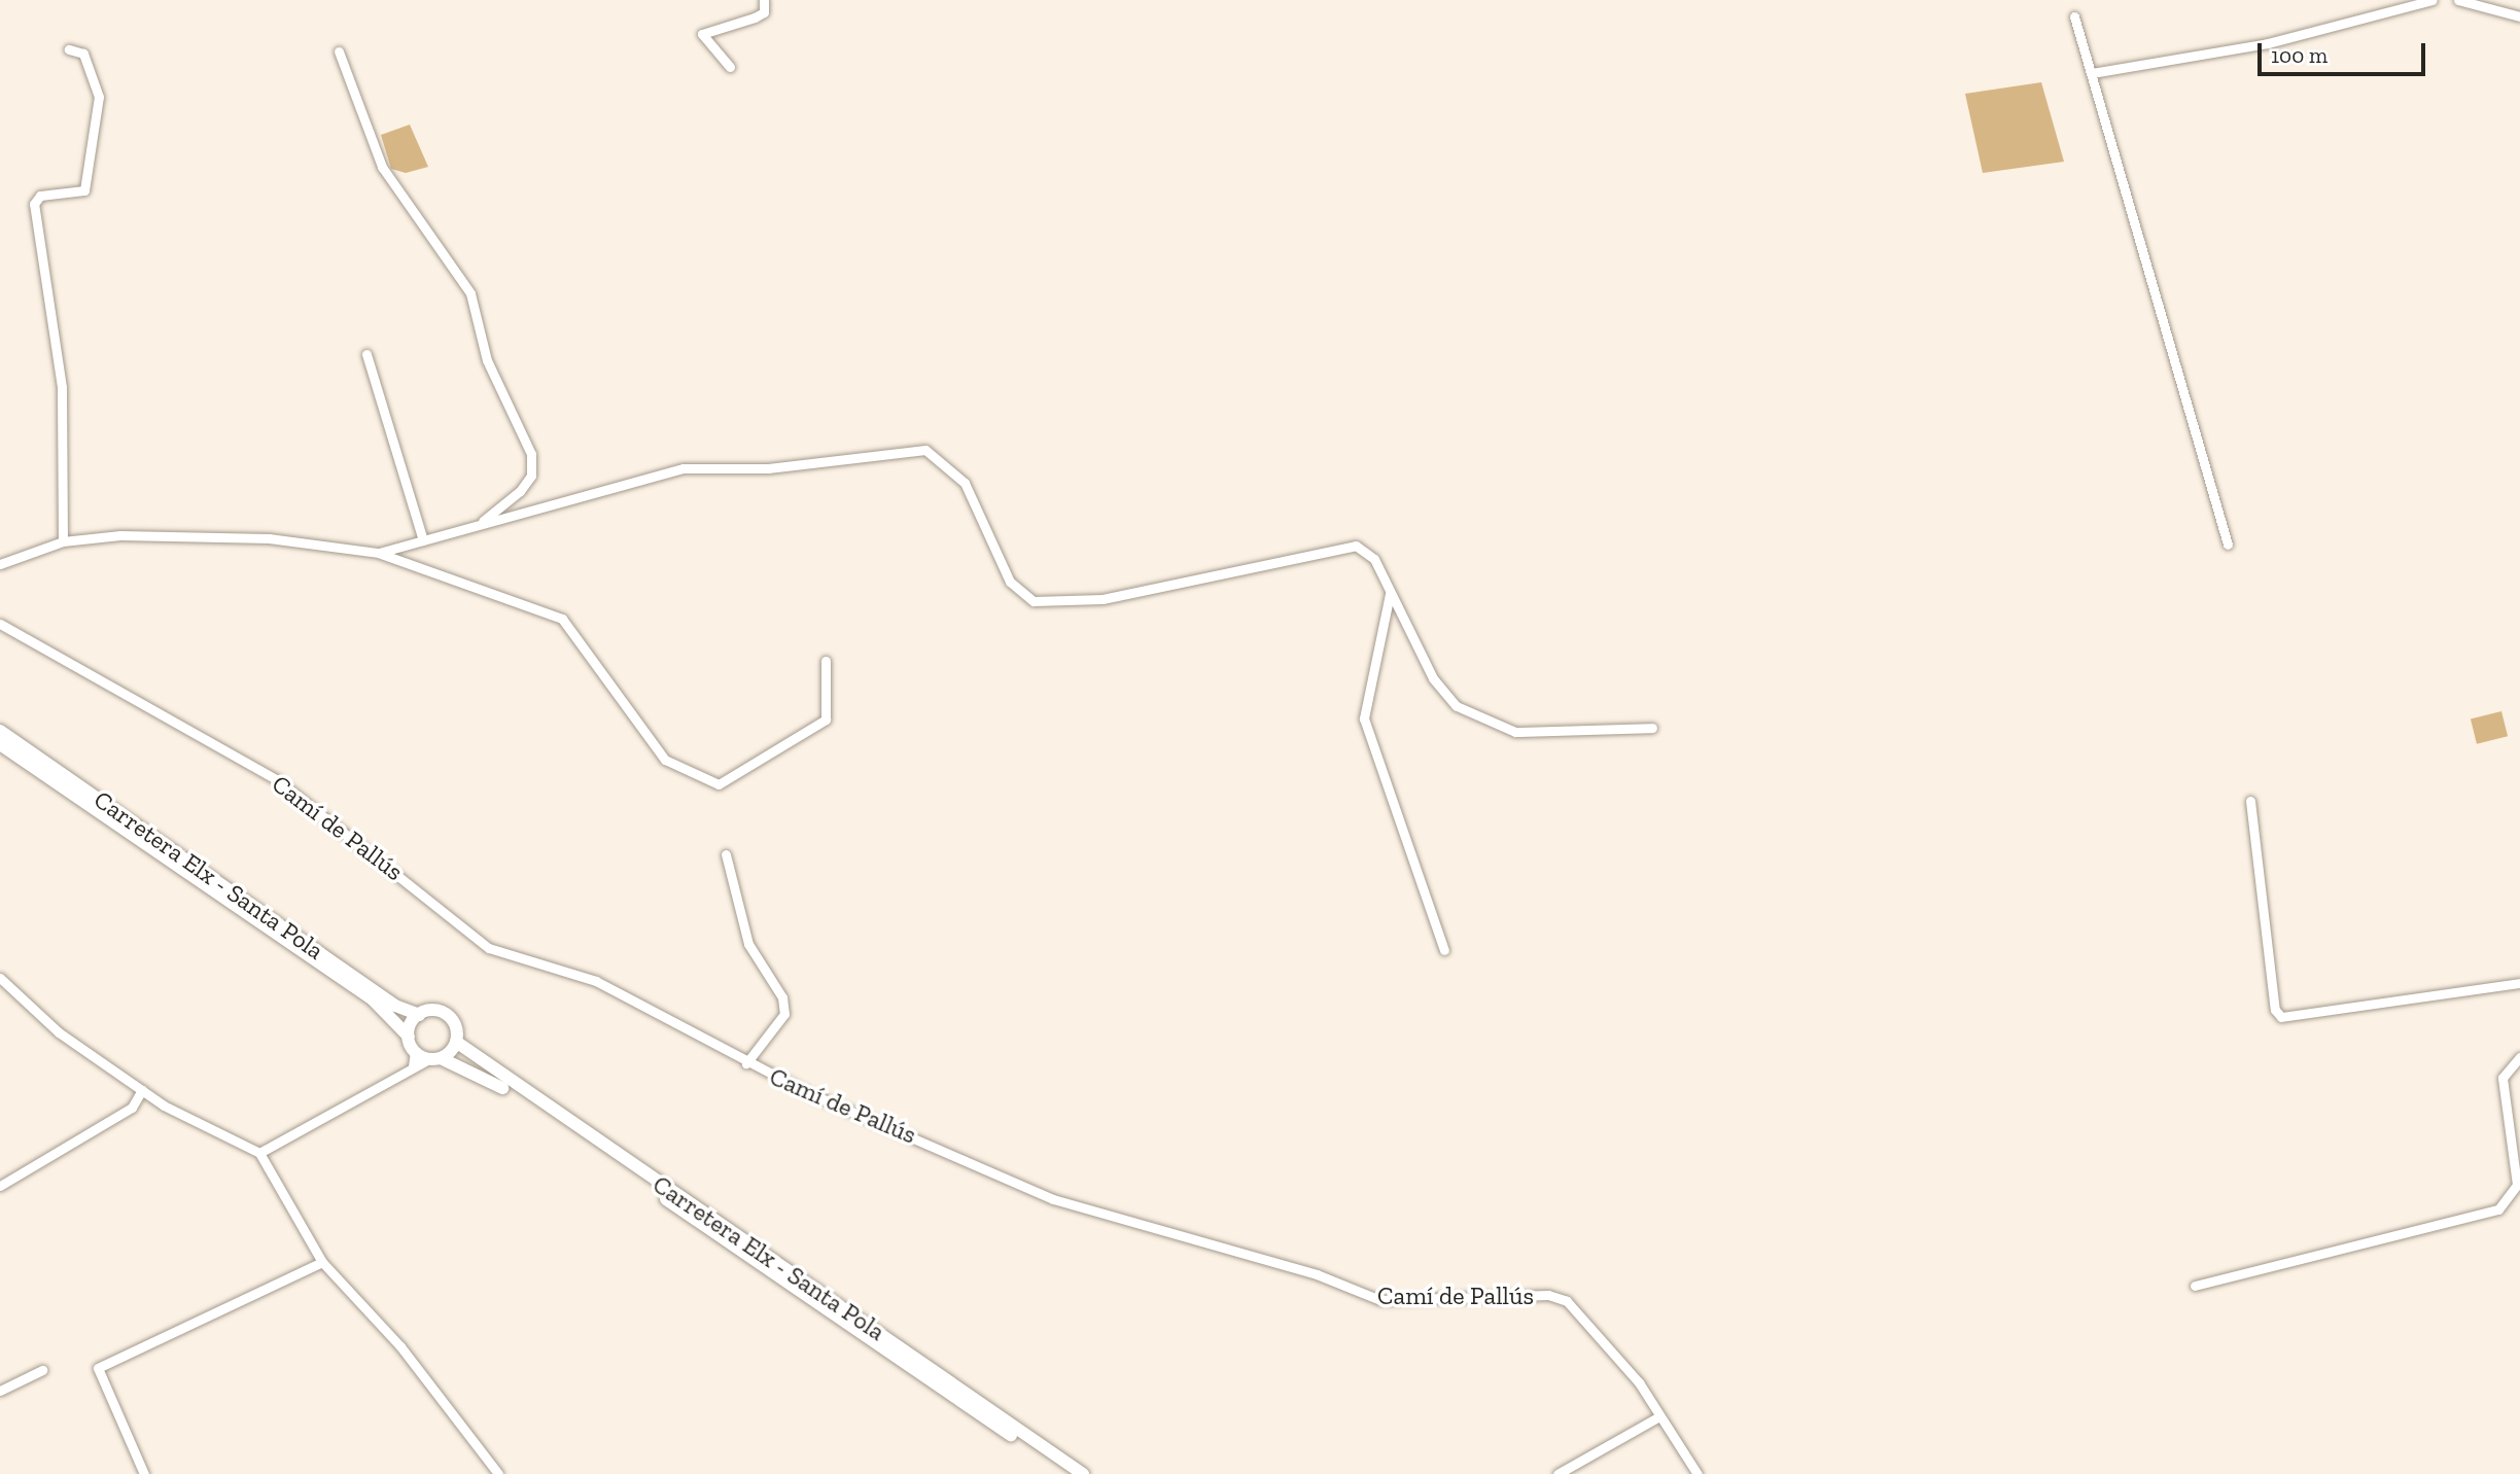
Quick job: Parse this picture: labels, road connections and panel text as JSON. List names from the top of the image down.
{
  "streets": {
    "main road": ["Carretera Elx - Santa Pola"],
    "street": ["Camí de Pallús"]
  },
  "scale_bar": "100 m"
}
